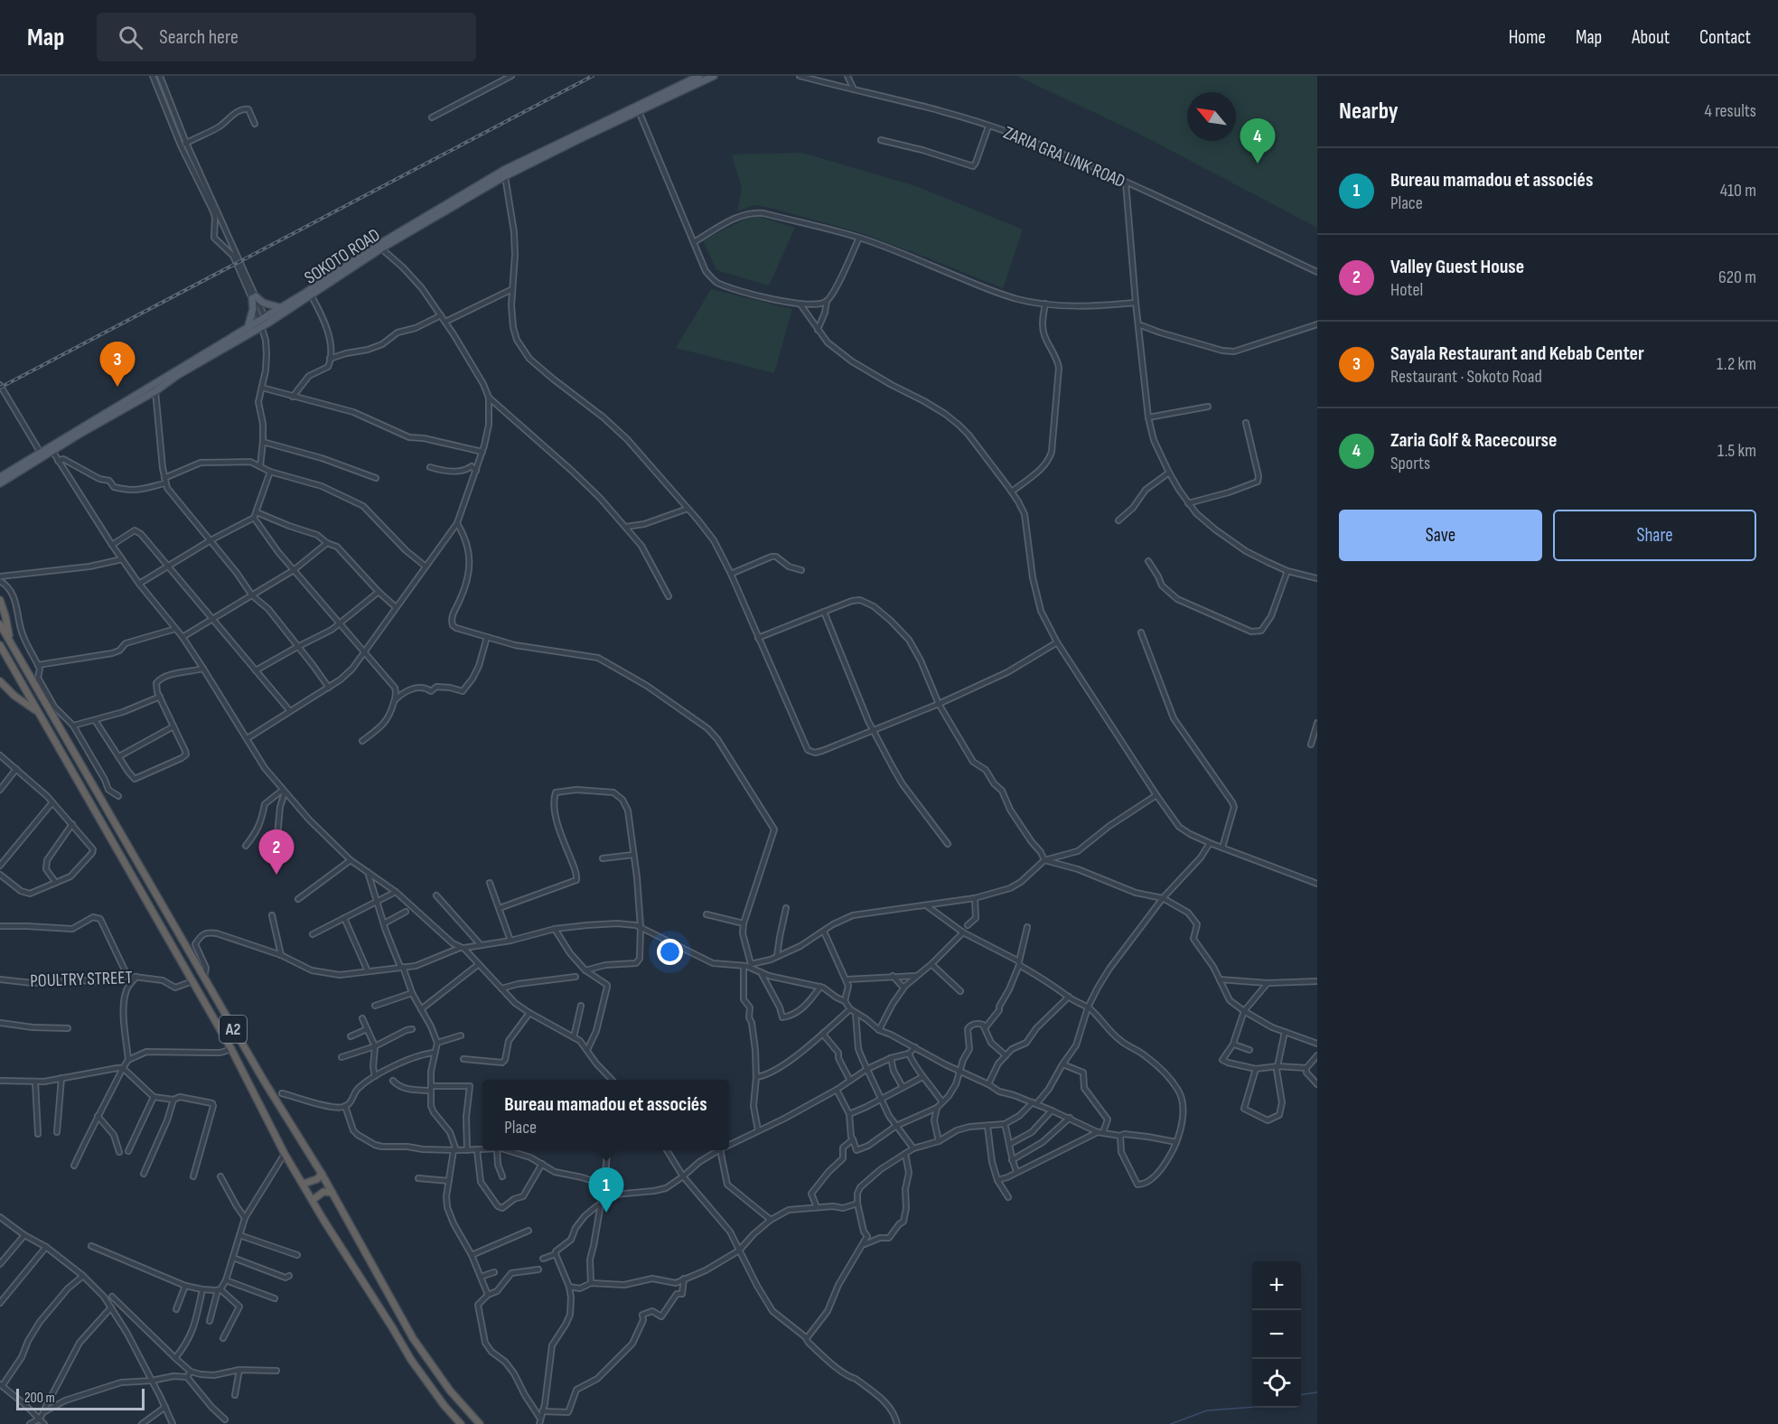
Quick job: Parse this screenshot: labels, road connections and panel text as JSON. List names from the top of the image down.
{
  "streets": {
    "highway": ["A2"],
    "main road": ["SOKOTO ROAD"],
    "street": ["ZARIA GRA LINK ROAD", "POULTRY STREET"]
  },
  "crossings": [
    ["POULTRY STREET", "A2"]
  ],
  "scale_bar": "200 m",
  "north": "top left",
  "page": {
    "header": "Map",
    "search": "Search here",
    "nav": [
      "Home",
      "Map",
      "About",
      "Contact"
    ],
    "heading": ["Nearby", "4 results"],
    "pins": [
      "4",
      "3",
      "2",
      "1"
    ],
    "list": [
      {
        "mark": "1",
        "name": "Bureau mamadou et associés",
        "note": "Place",
        "value": "410 m"
      },
      {
        "mark": "2",
        "name": "Valley Guest House",
        "note": "Hotel",
        "value": "620 m"
      },
      {
        "mark": "3",
        "name": "Sayala Restaurant and Kebab Center",
        "note": "Restaurant · Sokoto Road",
        "value": "1.2 km"
      },
      {
        "mark": "4",
        "name": "Zaria Golf & Racecourse",
        "note": "Sports",
        "value": "1.5 km"
      }
    ],
    "buttons": ["Save", "Share"],
    "popup": ["Bureau mamadou et associés", "Place"],
    "map_buttons": ["+", "−"],
    "scale": "200 m"
  }
}
